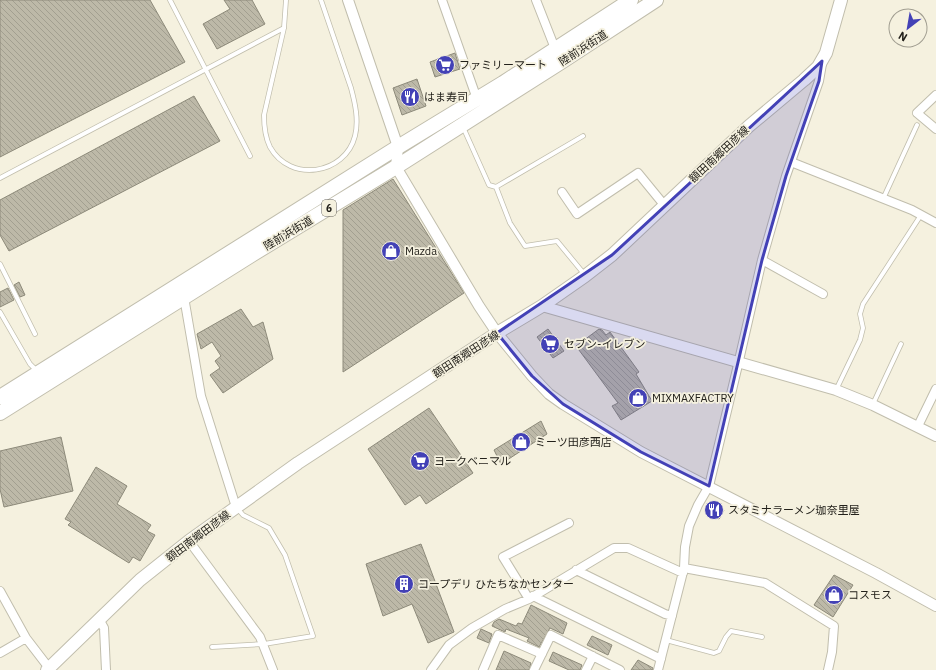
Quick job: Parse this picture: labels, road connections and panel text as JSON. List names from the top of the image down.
{
  "streets": {
    "highway": ["陸前浜街道", "6"],
    "main road": ["額田南郷田彦線"]
  },
  "places": {
    "supermarket": ["ファミリーマート", "セブン-イレブン", "ヨークベニマル"],
    "restaurant": ["はま寿司", "スタミナラーメン珈奈里屋"],
    "shop": [
      "Mazda",
      "MIXMAXFACTRY",
      "ミーツ田彦西店",
      "コスモス"
    ],
    "building": ["コープデリ ひたちなかセンター"]
  },
  "north": "bottom left"
}
